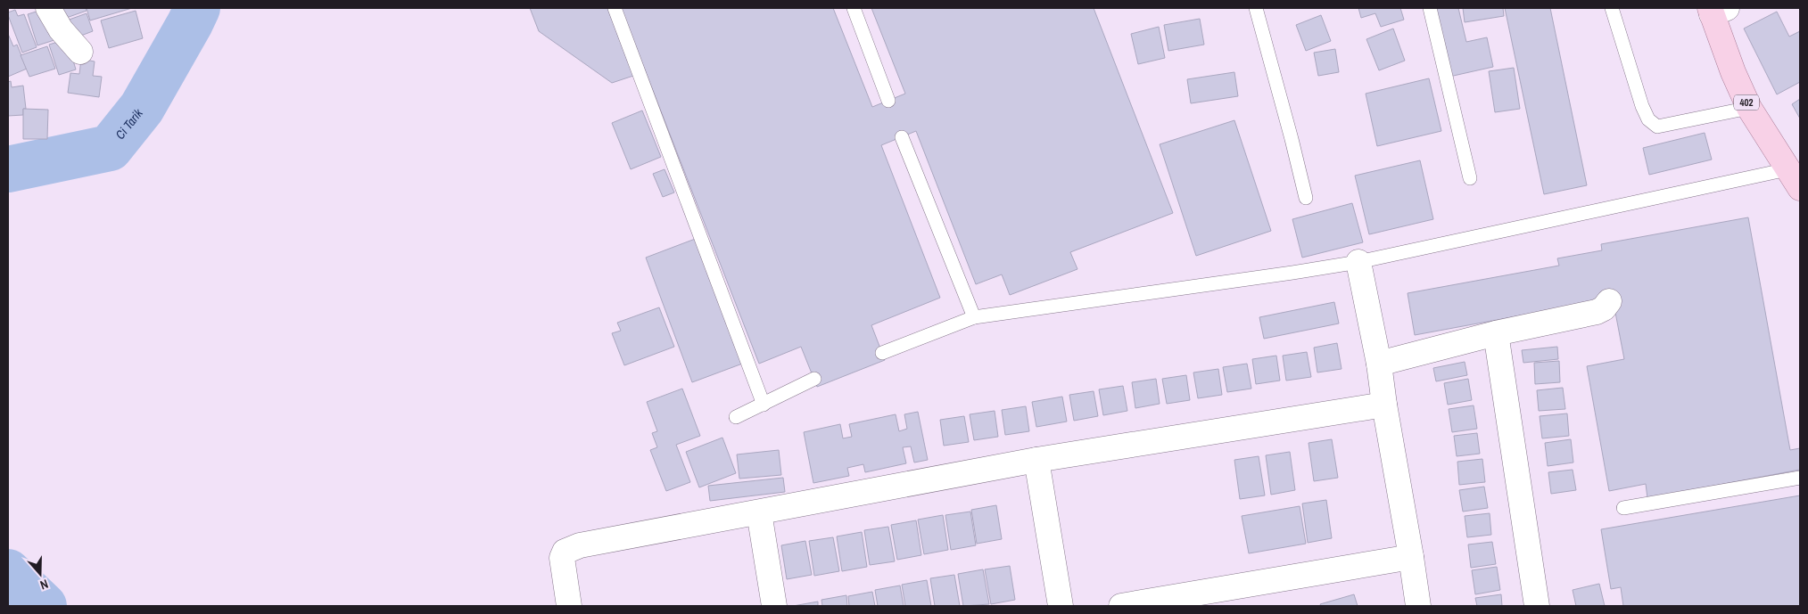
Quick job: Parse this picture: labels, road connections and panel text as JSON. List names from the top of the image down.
{
  "streets": {
    "main road": ["402"]
  },
  "water": ["Ci Tarik"],
  "north": "bottom"
}
